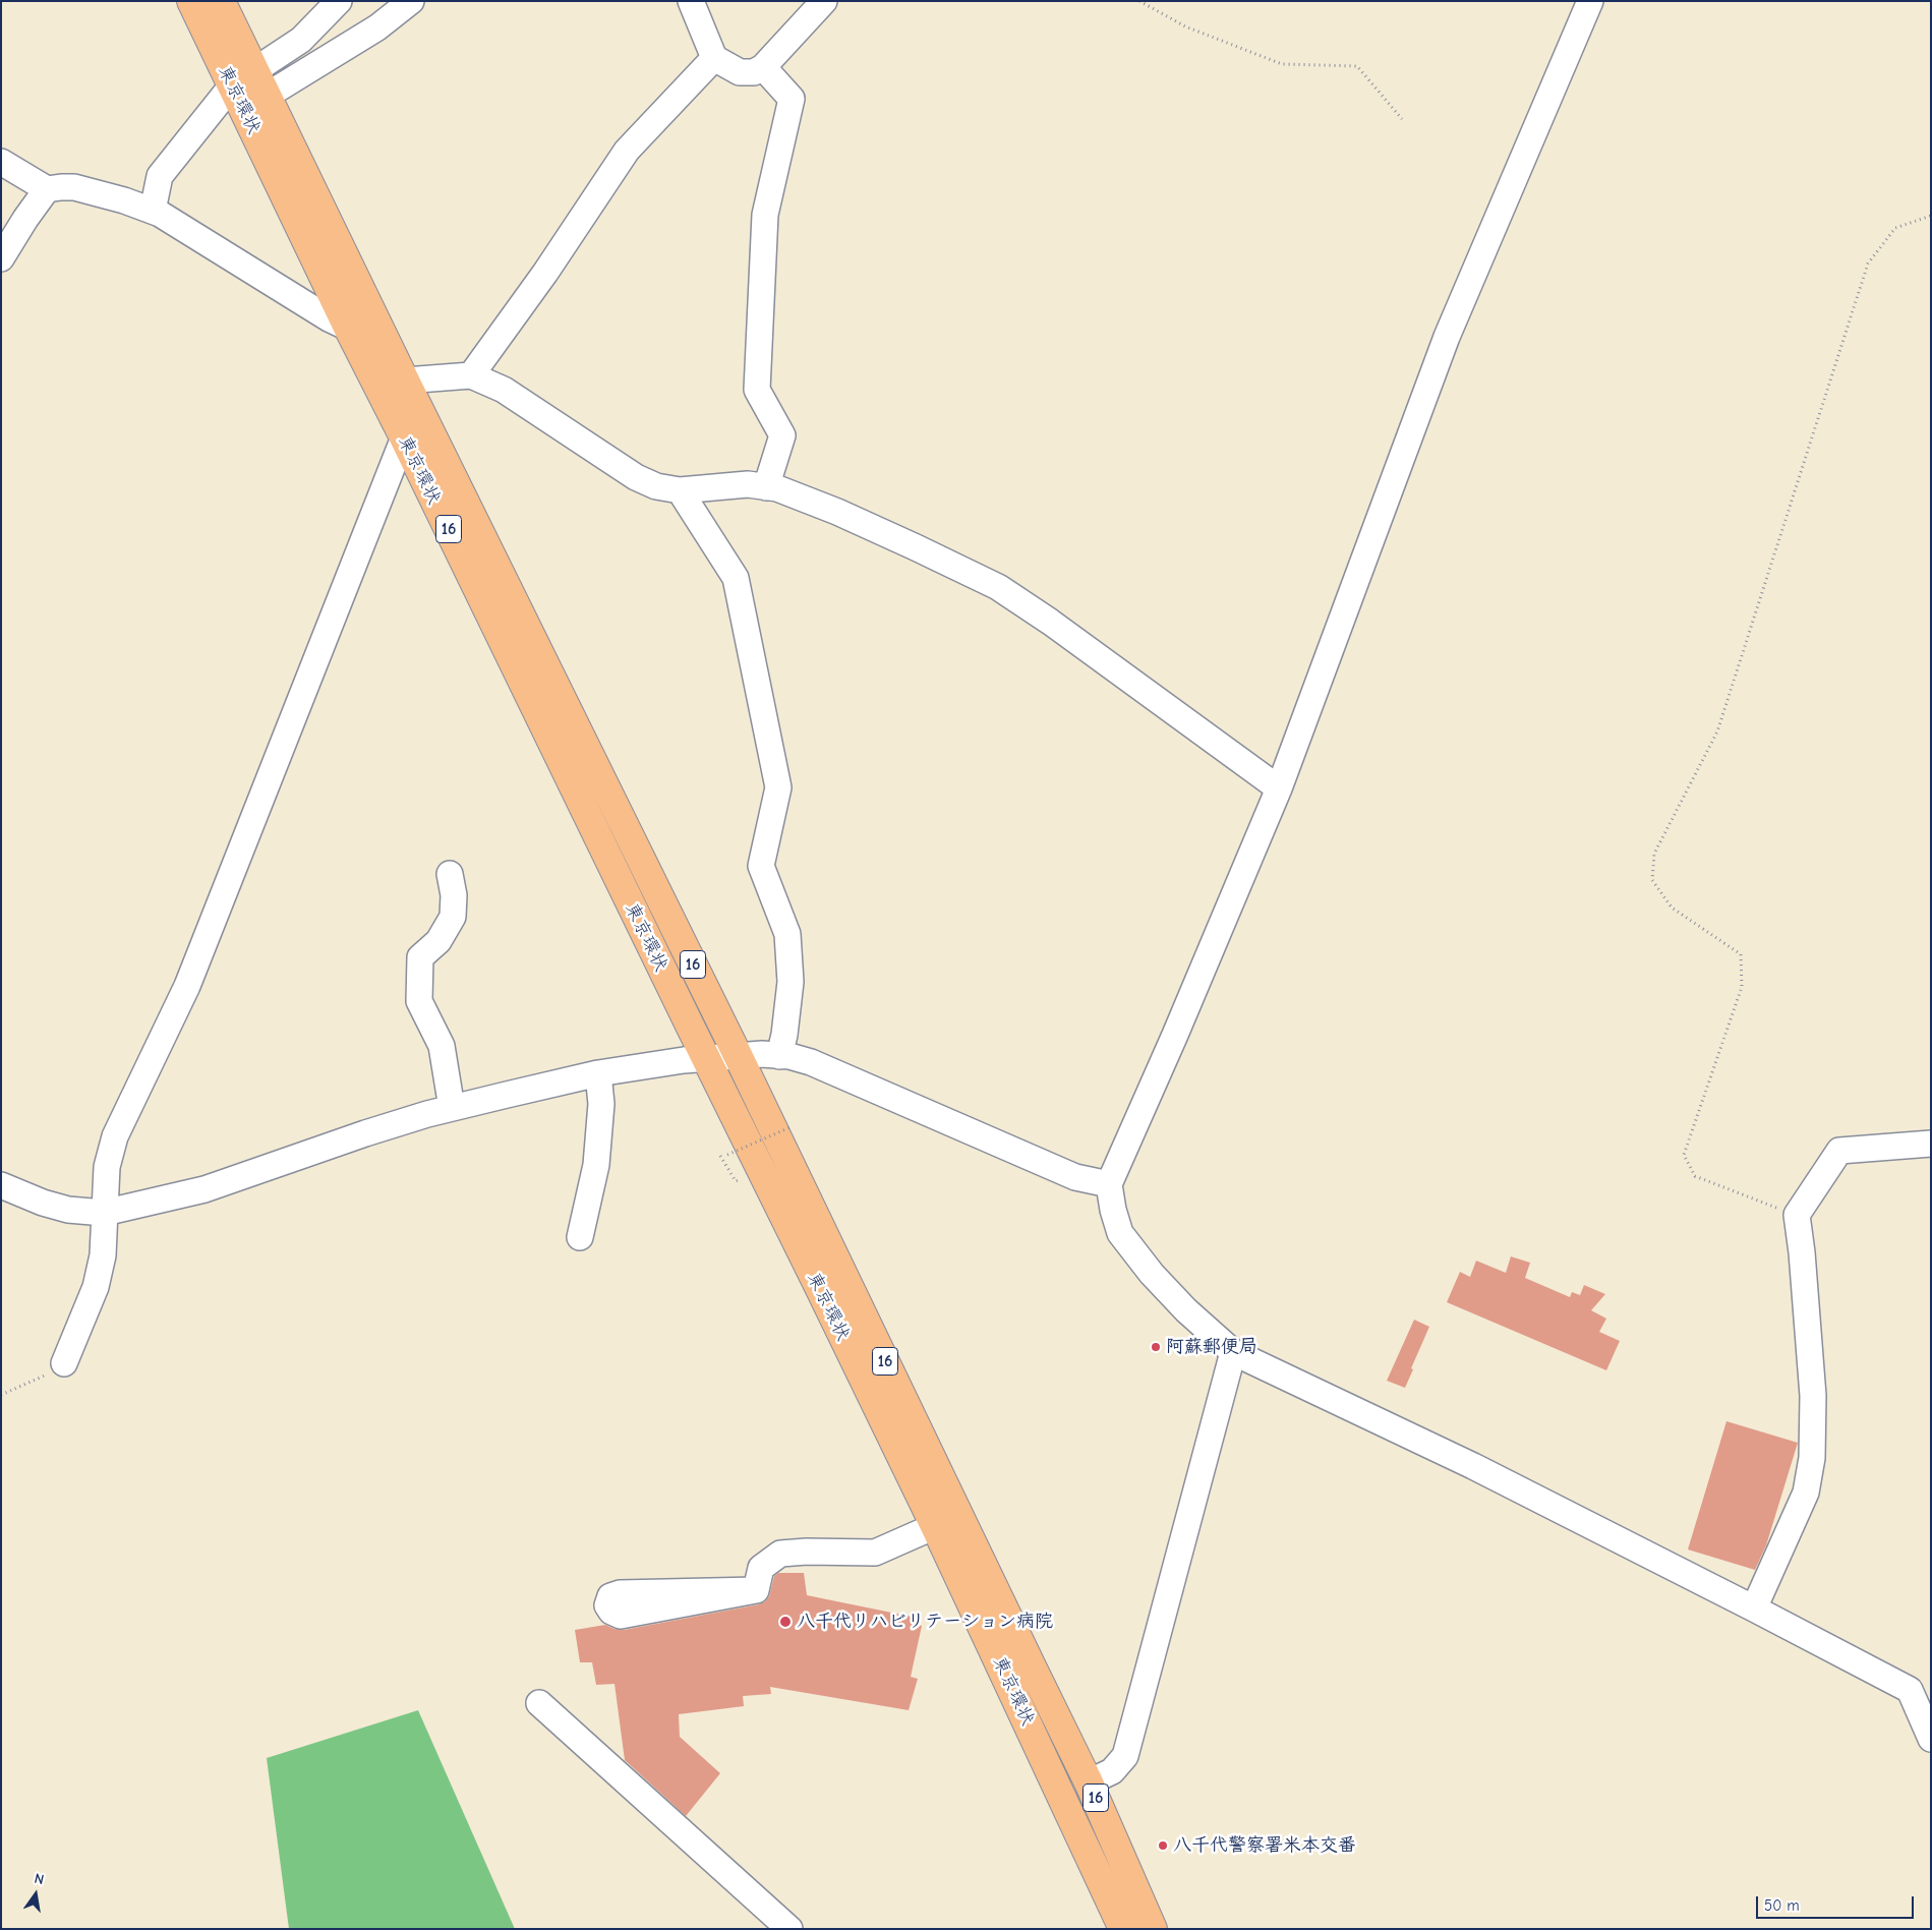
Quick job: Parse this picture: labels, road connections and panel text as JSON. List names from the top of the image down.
{
  "streets": {
    "highway": ["東京環状", "16"]
  },
  "places": ["阿蘇郵便局", "八千代リハビリテーション病院", "八千代警察署米本交番"],
  "scale_bar": "50 m",
  "north": "top"
}
